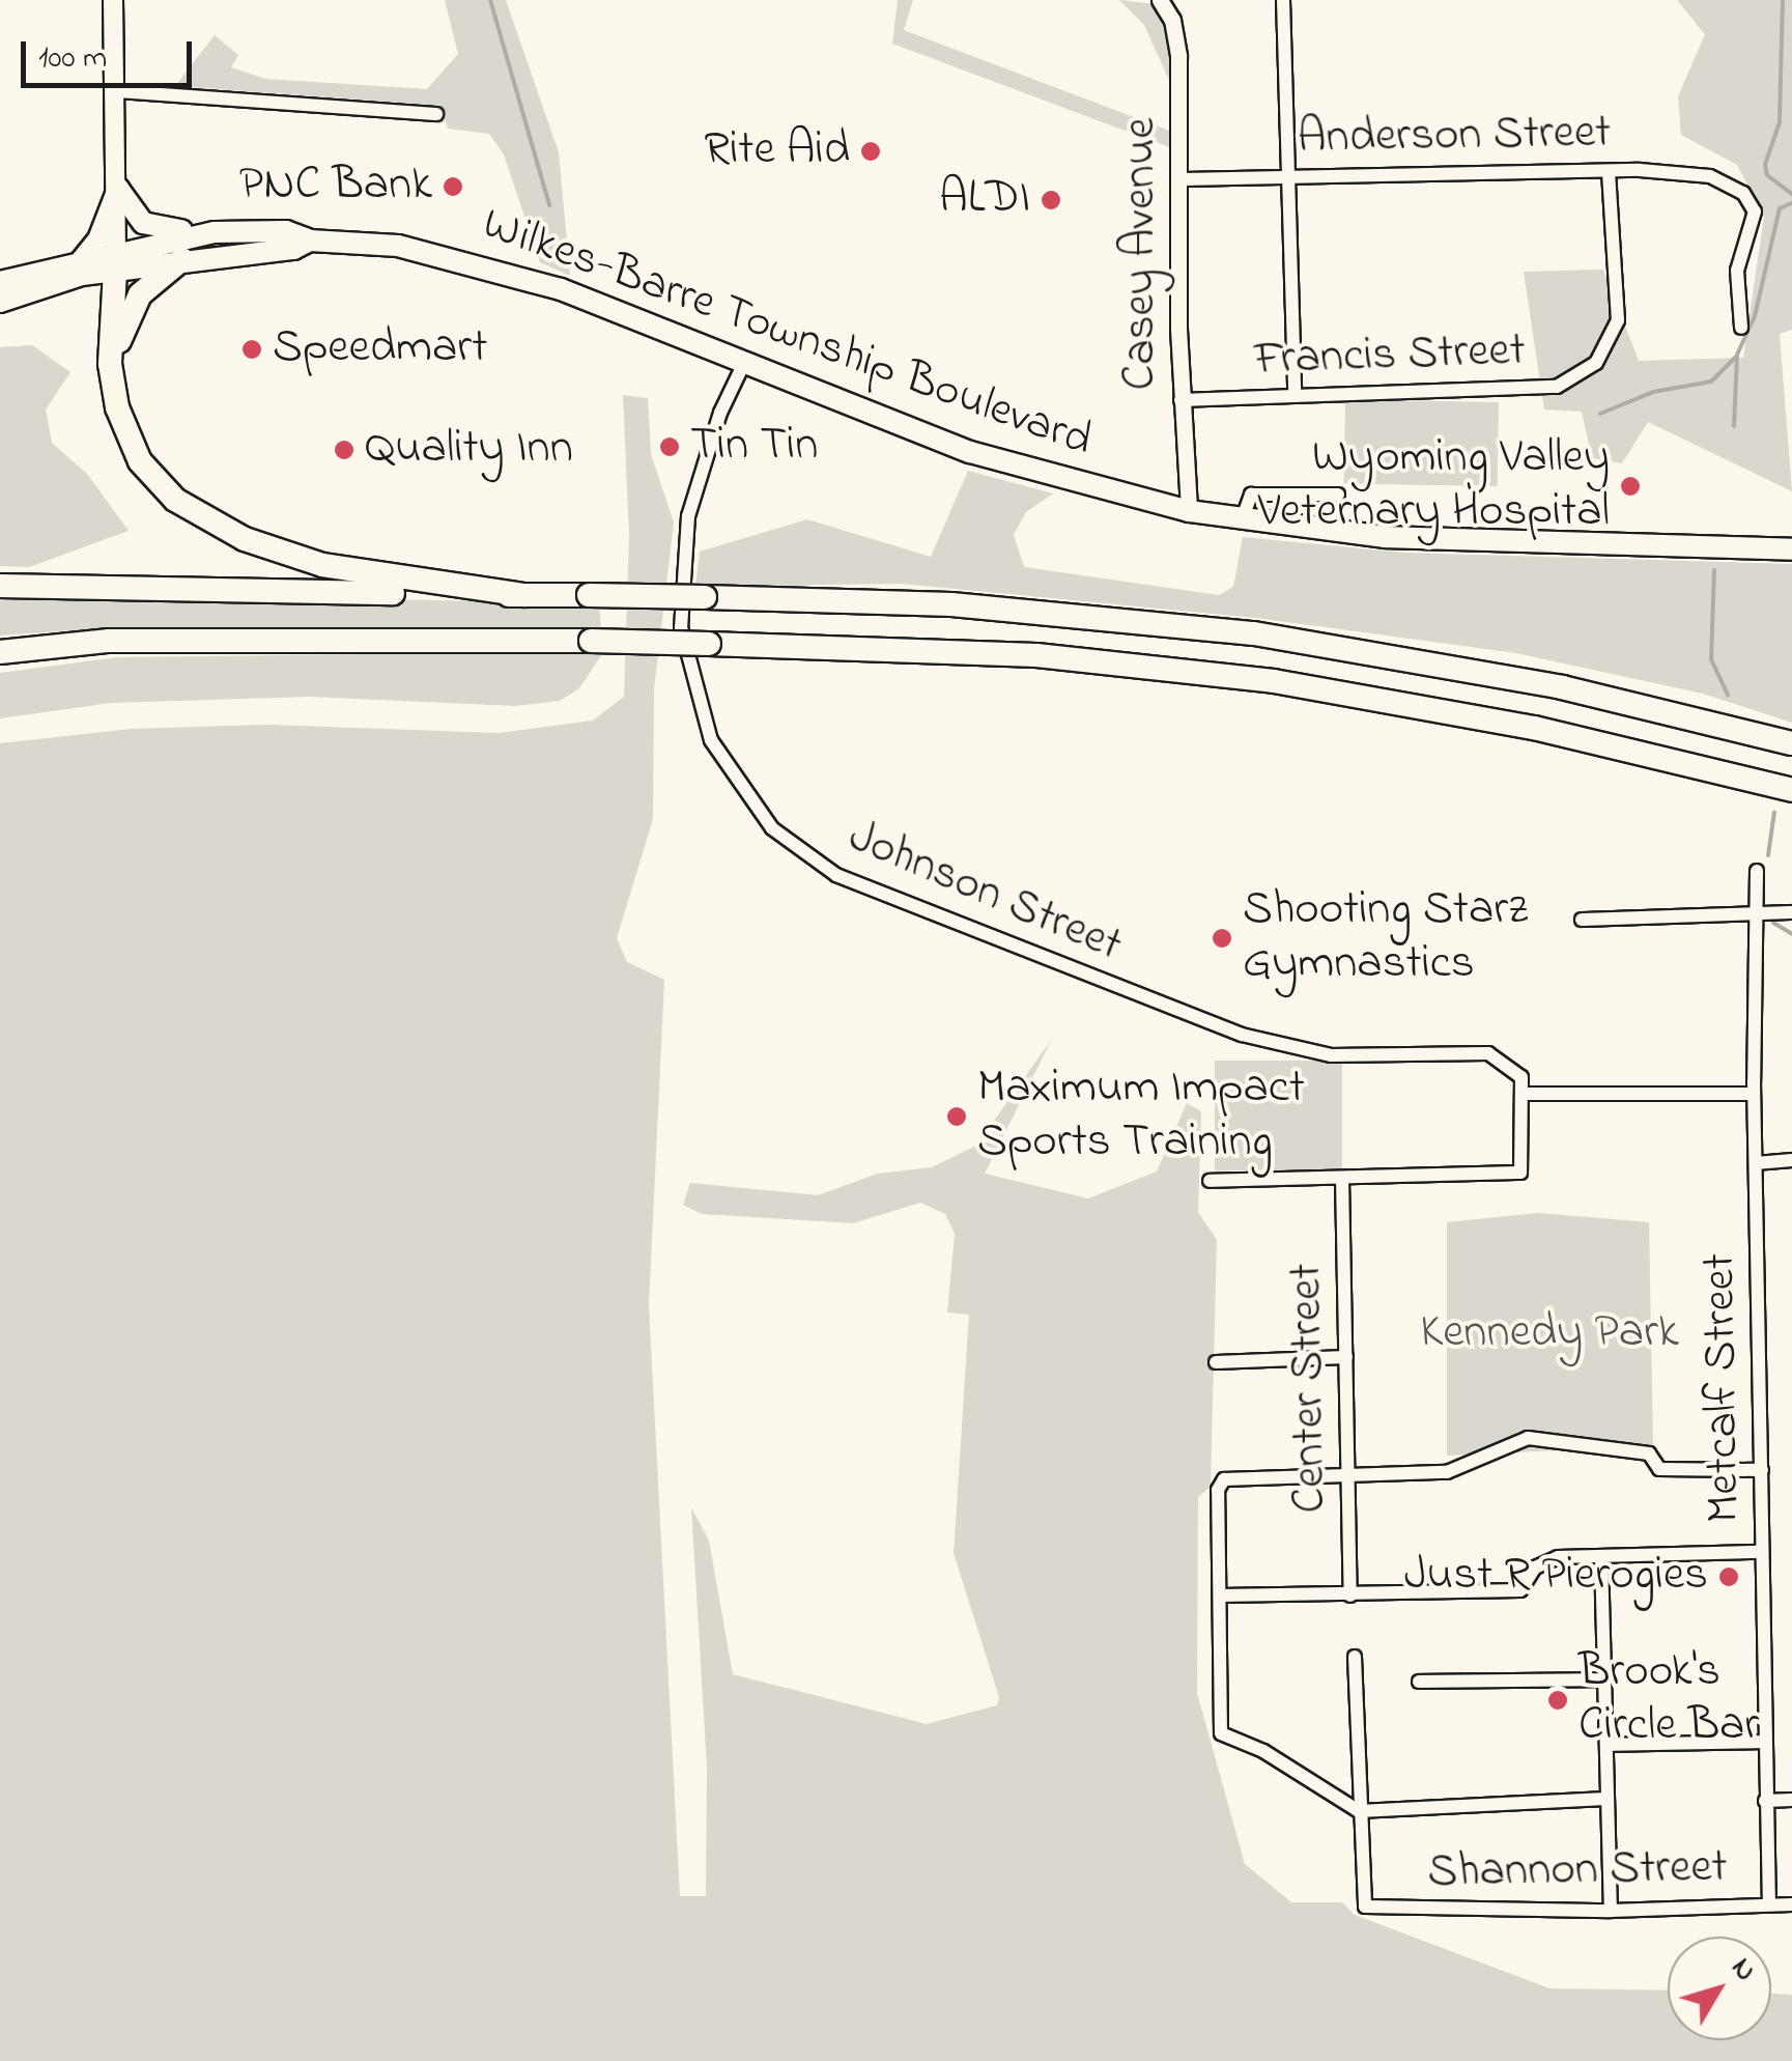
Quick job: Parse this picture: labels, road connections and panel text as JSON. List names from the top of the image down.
{
  "streets": {
    "main road": ["Wilkes-Barre Township Boulevard"],
    "street": [
      "Anderson Street",
      "Casey Avenue",
      "Francis Street",
      "Johnson Street",
      "Center Street",
      "Metcalf Street",
      "Shannon Street"
    ]
  },
  "crossings": [
    ["Anderson Street", "Casey Avenue"],
    ["Anderson Street", "Francis Street"],
    ["Casey Avenue", "Wilkes-Barre Township Boulevard"],
    ["Casey Avenue", "Francis Street"],
    ["Wilkes-Barre Township Boulevard", "Johnson Street"],
    ["Metcalf Street", "Shannon Street"]
  ],
  "parks": ["Kennedy Park"],
  "places": [
    "Rite Aid",
    "PNC Bank",
    "ALDI",
    "Speedmart",
    "Tin Tin",
    "Quality Inn",
    "Wyoming Valley Veternary Hospital",
    "Shooting Starz Gymnastics",
    "Maximum Impact Sports Training",
    "Just R Pierogies",
    "Brook's Circle Bar"
  ],
  "scale_bar": "100 m",
  "north": "top right"
}
